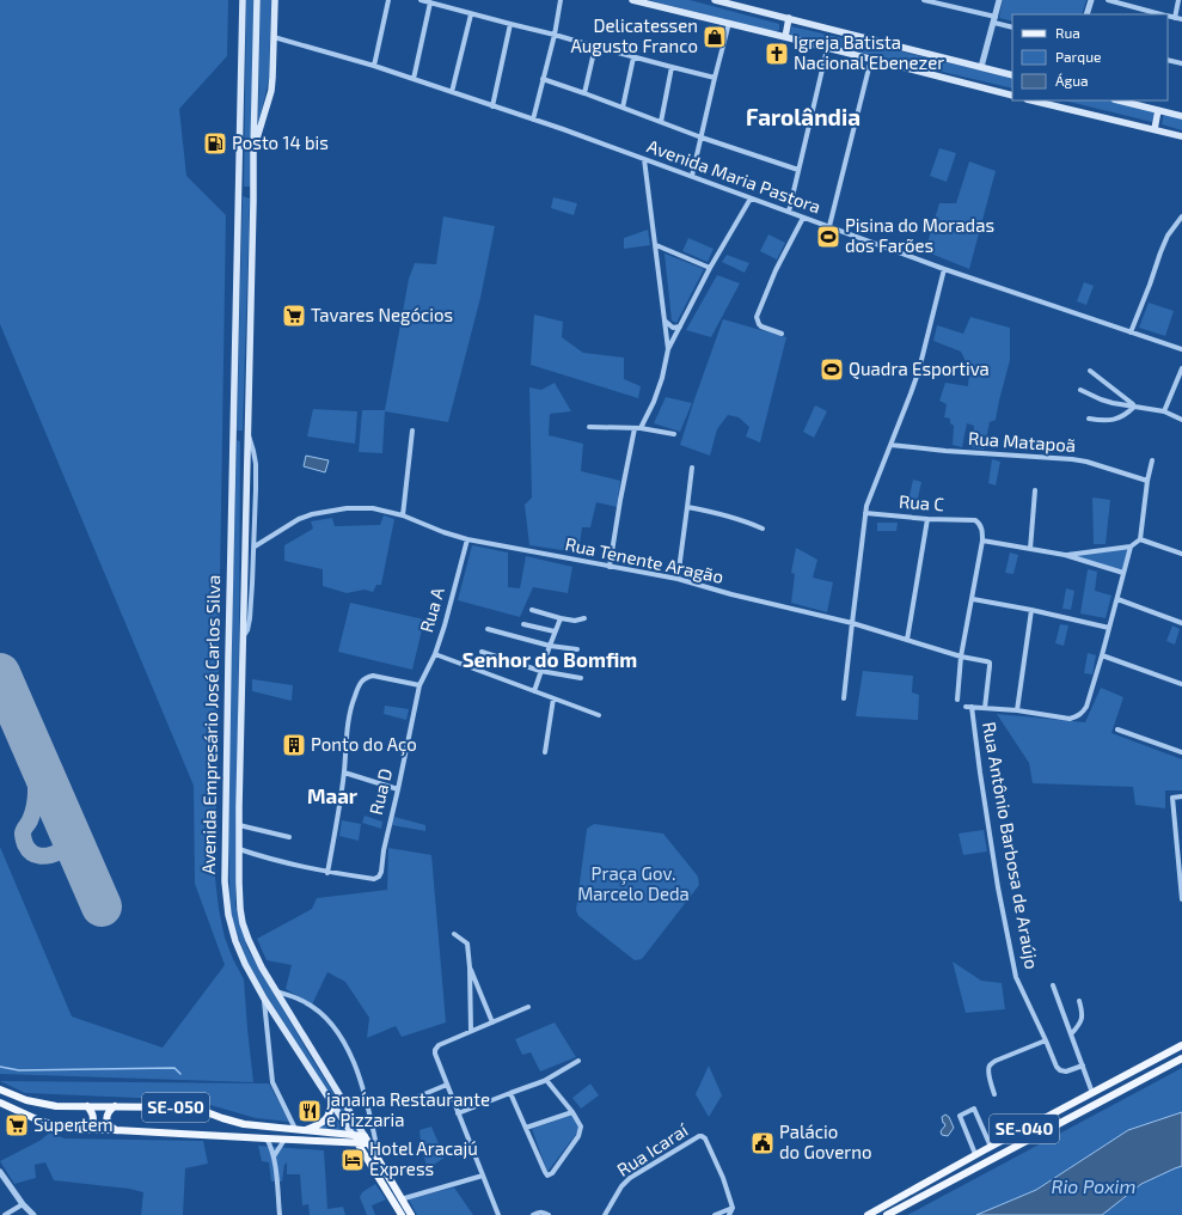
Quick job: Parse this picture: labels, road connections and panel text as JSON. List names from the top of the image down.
{
  "streets": {
    "main road": ["Avenida Empresário José Carlos Silva", "SE-050", "SE-040"],
    "street": [
      "Avenida Maria Pastora",
      "Rua Matapoã",
      "Rua C",
      "Rua Tenente Aragão",
      "Rua A",
      "Rua D",
      "Rua Antônio Barbosa de Araújo",
      "Rua Icaraí"
    ]
  },
  "crossings": [
    ["Avenida Maria Pastora", "Avenida Empresário José Carlos Silva"],
    ["Rua Tenente Aragão", "Rua A"],
    ["Rua Tenente Aragão", "Rua Antônio Barbosa de Araújo"],
    ["Rua A", "Rua D"],
    ["Avenida Empresário José Carlos Silva", "SE-050"]
  ],
  "districts": ["Farolândia", "Senhor do Bomfim", "Maar"],
  "water": ["Rio Poxim"],
  "parks": ["Praça Gov. Marcelo Deda"],
  "places": {
    "shop": ["Delicatessen Augusto Franco"],
    "church": ["Igreja Batista Nacional Ebenezer"],
    "fuel station": ["Posto 14 bis"],
    "sports": ["Pisina do Moradas dos Farões", "Quadra Esportiva"],
    "supermarket": ["Tavares Negócios", "Supertem"],
    "building": ["Ponto do Aço"],
    "restaurant": ["janaína Restaurante e Pizzaria"],
    "public building": ["Palácio do Governo"],
    "hotel": ["Hotel Aracajú Express"]
  },
  "legend": ["Rua", "Parque", "Água"]
}
